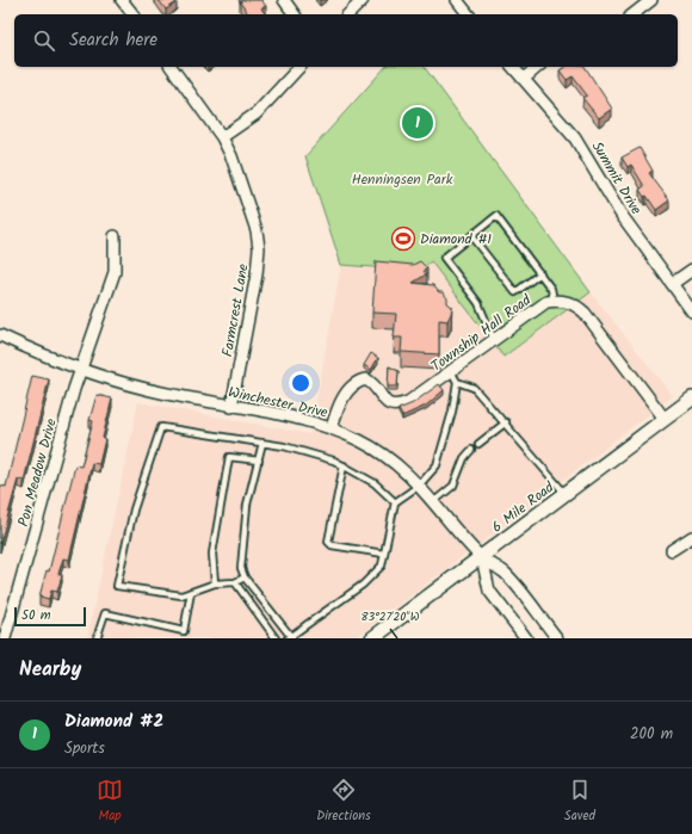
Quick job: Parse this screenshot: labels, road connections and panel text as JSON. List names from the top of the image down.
{
  "streets": {
    "street": [
      "Summit Drive",
      "Farmcrest Lane",
      "Township Hall Road",
      "Winchester Drive",
      "Pon Meadow Drive",
      "6 Mile Road"
    ]
  },
  "crossings": [
    ["Farmcrest Lane", "Winchester Drive"],
    ["Township Hall Road", "Winchester Drive"],
    ["Township Hall Road", "6 Mile Road"],
    ["Winchester Drive", "Pon Meadow Drive"],
    ["Winchester Drive", "6 Mile Road"]
  ],
  "parks": ["Henningsen Park"],
  "places": {
    "sports": ["Diamond #1"]
  },
  "scale_bar": "50 m",
  "page": {
    "search": "Search here",
    "pins": "1",
    "scale": "50 m",
    "heading": "Nearby",
    "list": [
      {
        "mark": "1",
        "name": "Diamond #2",
        "note": "Sports",
        "value": "200 m"
      }
    ],
    "nav": ["Map", "Directions", "Saved"]
  },
  "coordinates": ["83°27'20\"W"]
}
